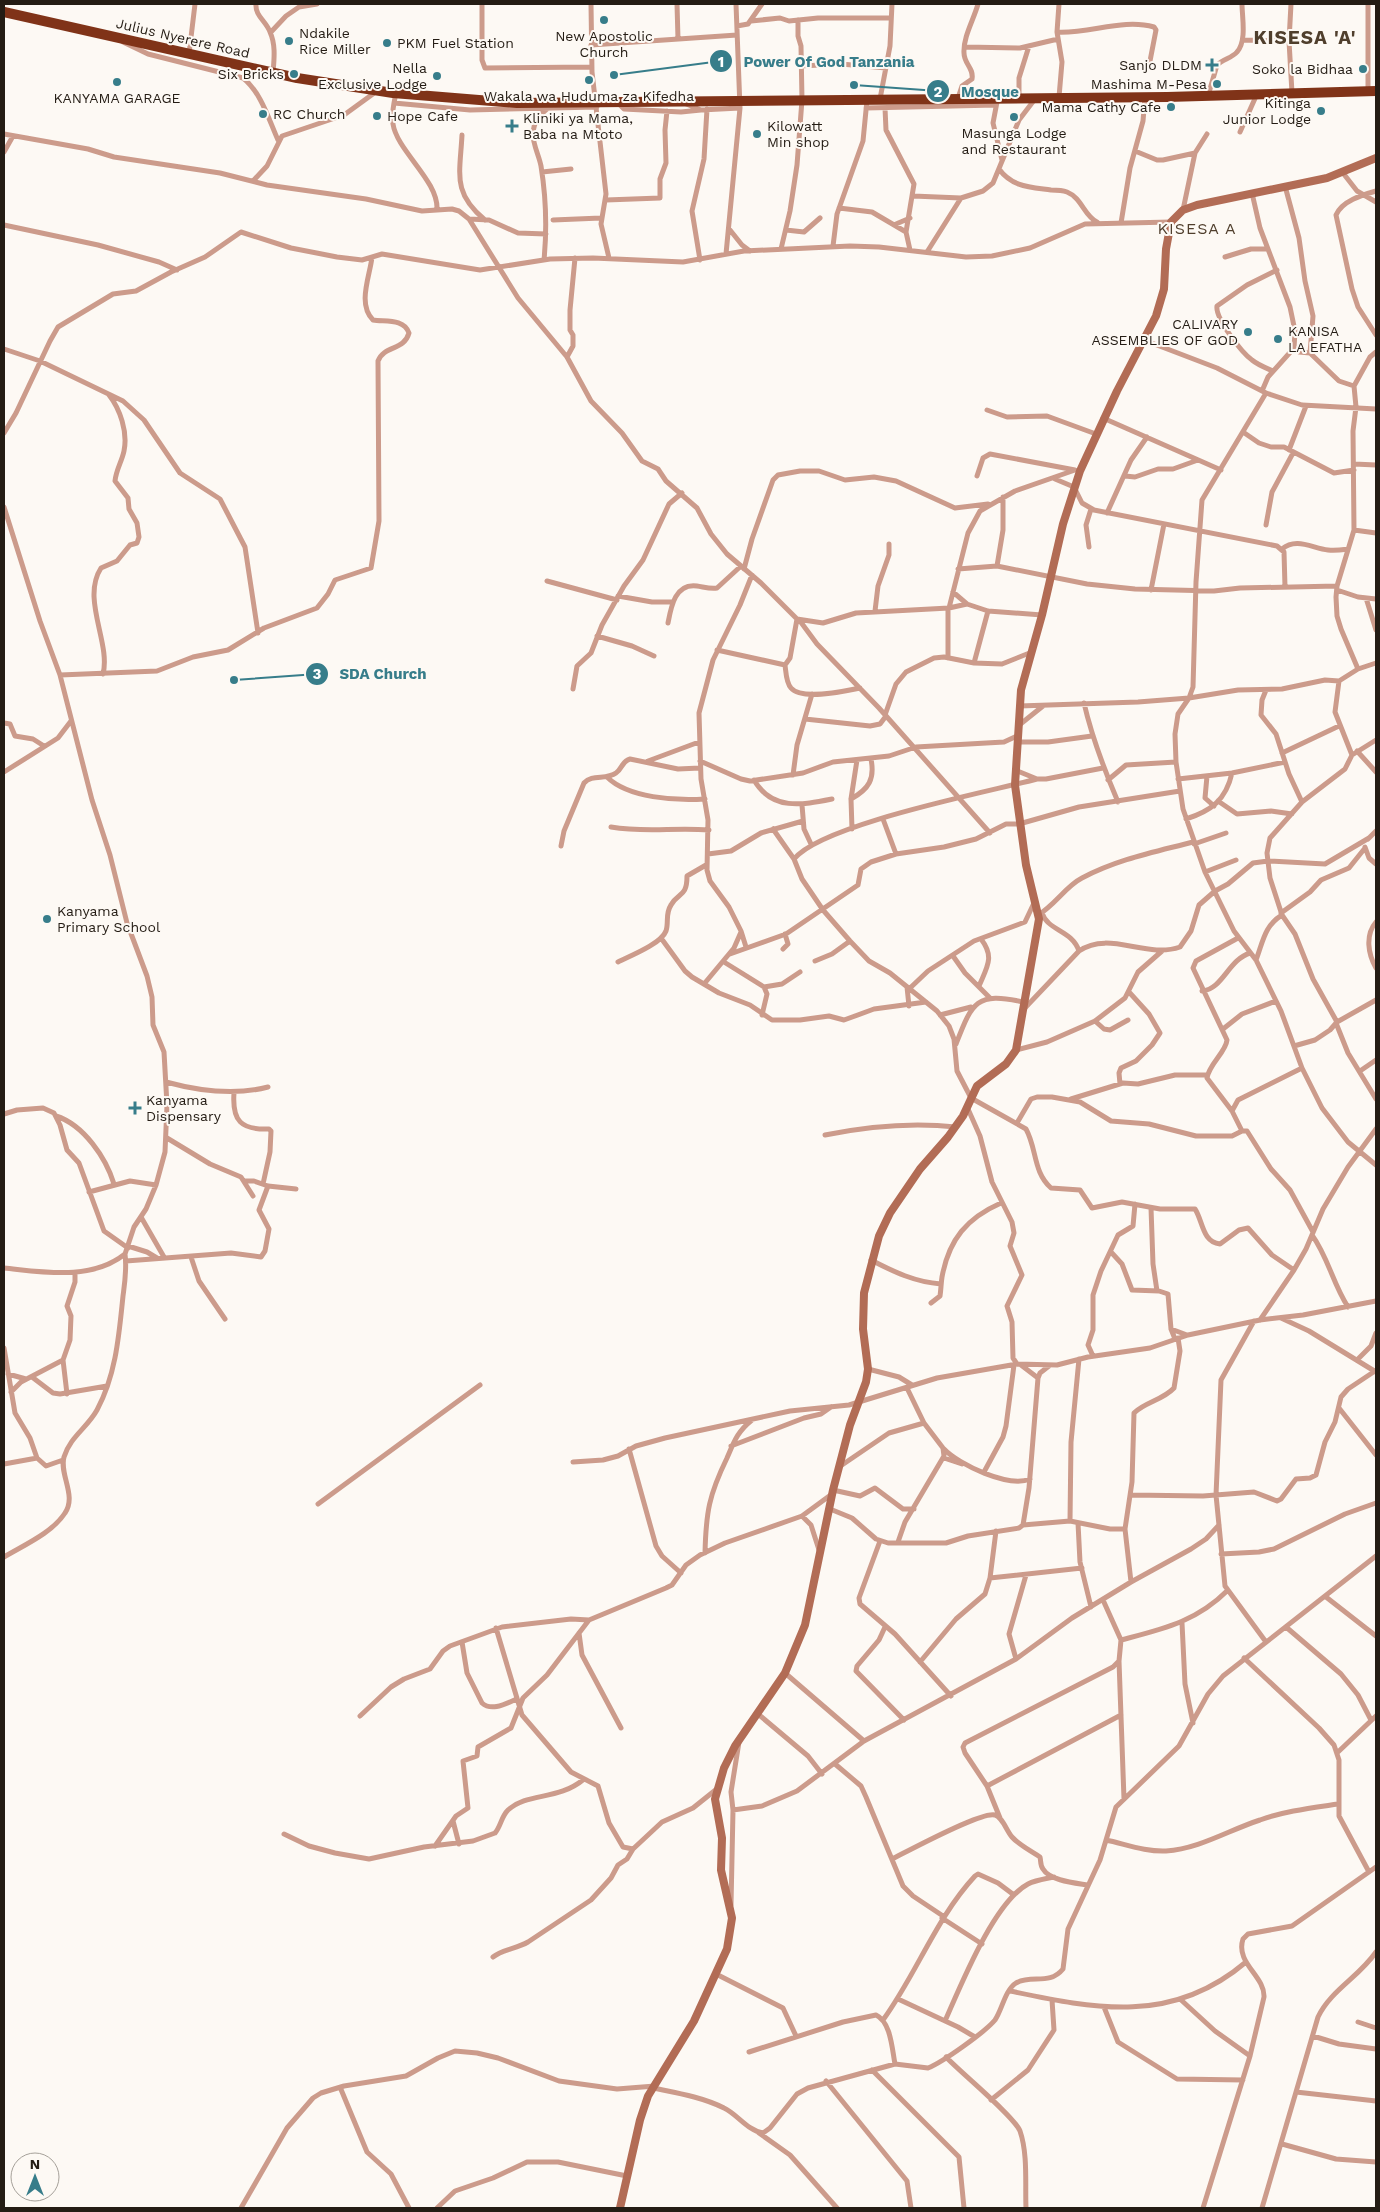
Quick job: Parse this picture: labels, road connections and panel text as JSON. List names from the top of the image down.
{
  "streets": {
    "highway": ["Julius Nyerere Road"]
  },
  "districts": ["KISESA 'A'", "KISESA A"],
  "places": {
    "other": [
      "New Apostolic Church",
      "Ndakile Rice Miller",
      "PKM Fuel Station",
      "Soko la Bidhaa",
      "Six Bricks",
      "Power Of God Tanzania",
      "Nella Exclusive Lodge",
      "Wakala wa Huduma za Kifedha",
      "KANYAMA GARAGE",
      "Mashima M-Pesa",
      "Mosque",
      "Mama Cathy Cafe",
      "Kitinga Junior Lodge",
      "RC Church",
      "Hope Cafe",
      "Masunga Lodge and Restaurant",
      "Kilowatt Min shop",
      "CALIVARY ASSEMBLIES OF GOD",
      "KANISA LA EFATHA",
      "SDA Church",
      "Kanyama Primary School"
    ],
    "health": ["Sanjo DLDM", "Kliniki ya Mama, Baba na Mtoto", "Kanyama Dispensary"]
  },
  "north": "top"
}
